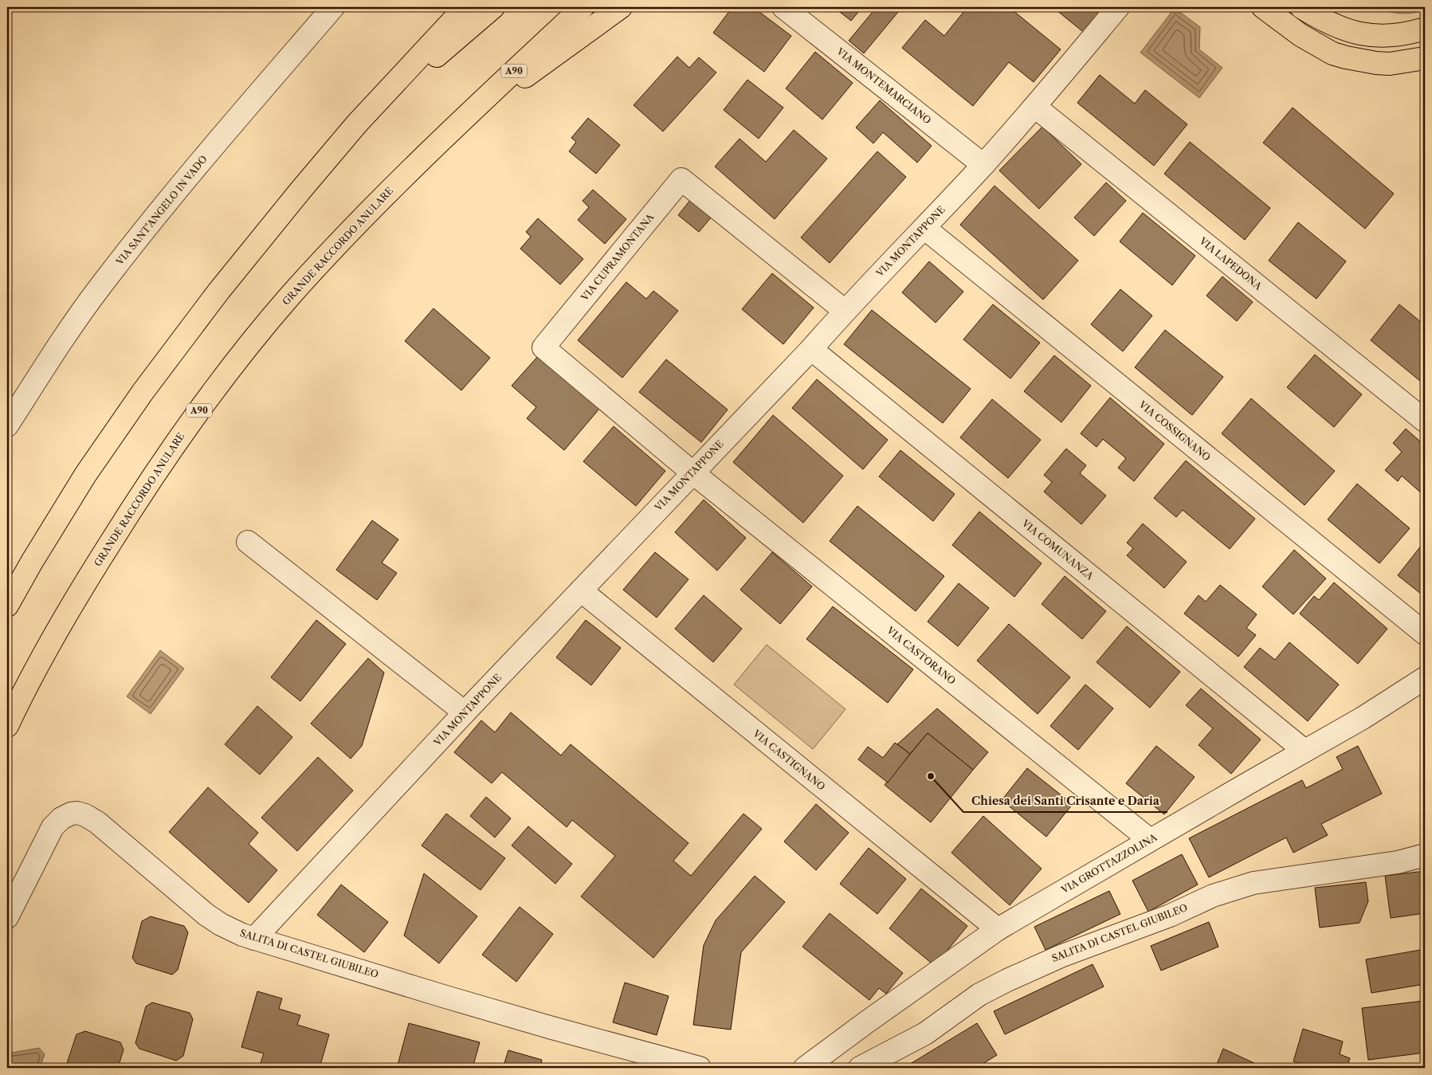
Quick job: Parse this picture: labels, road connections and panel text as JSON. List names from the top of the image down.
{
  "streets": {
    "highway": ["A90", "GRANDE RACCORDO ANULARE"],
    "street": [
      "VIA MONTEMARCIANO",
      "VIA SANT'ANGELO IN VADO",
      "VIA MONTAPPONE",
      "VIA CUPRAMONTANA",
      "VIA LAPEDONA",
      "VIA COSSIGNANO",
      "VIA COMUNANZA",
      "VIA CASTORANO",
      "VIA CASTIGNANO",
      "VIA GROTTAZZOLINA",
      "SALITA DI CASTEL GIUBILEO"
    ]
  },
  "crossings": [
    ["VIA MONTEMARCIANO", "VIA MONTAPPONE"],
    ["VIA MONTAPPONE", "VIA CUPRAMONTANA"],
    ["VIA MONTAPPONE", "VIA LAPEDONA"],
    ["VIA MONTAPPONE", "VIA COSSIGNANO"],
    ["VIA MONTAPPONE", "VIA COMUNANZA"],
    ["VIA MONTAPPONE", "VIA CASTORANO"],
    ["VIA MONTAPPONE", "VIA CASTIGNANO"],
    ["VIA MONTAPPONE", "SALITA DI CASTEL GIUBILEO"],
    ["VIA CUPRAMONTANA", "VIA CASTORANO"],
    ["VIA COMUNANZA", "VIA GROTTAZZOLINA"],
    ["VIA CASTORANO", "VIA GROTTAZZOLINA"],
    ["VIA CASTIGNANO", "VIA GROTTAZZOLINA"]
  ],
  "places": ["Chiesa dei Santi Crisante e Daria"]
}
